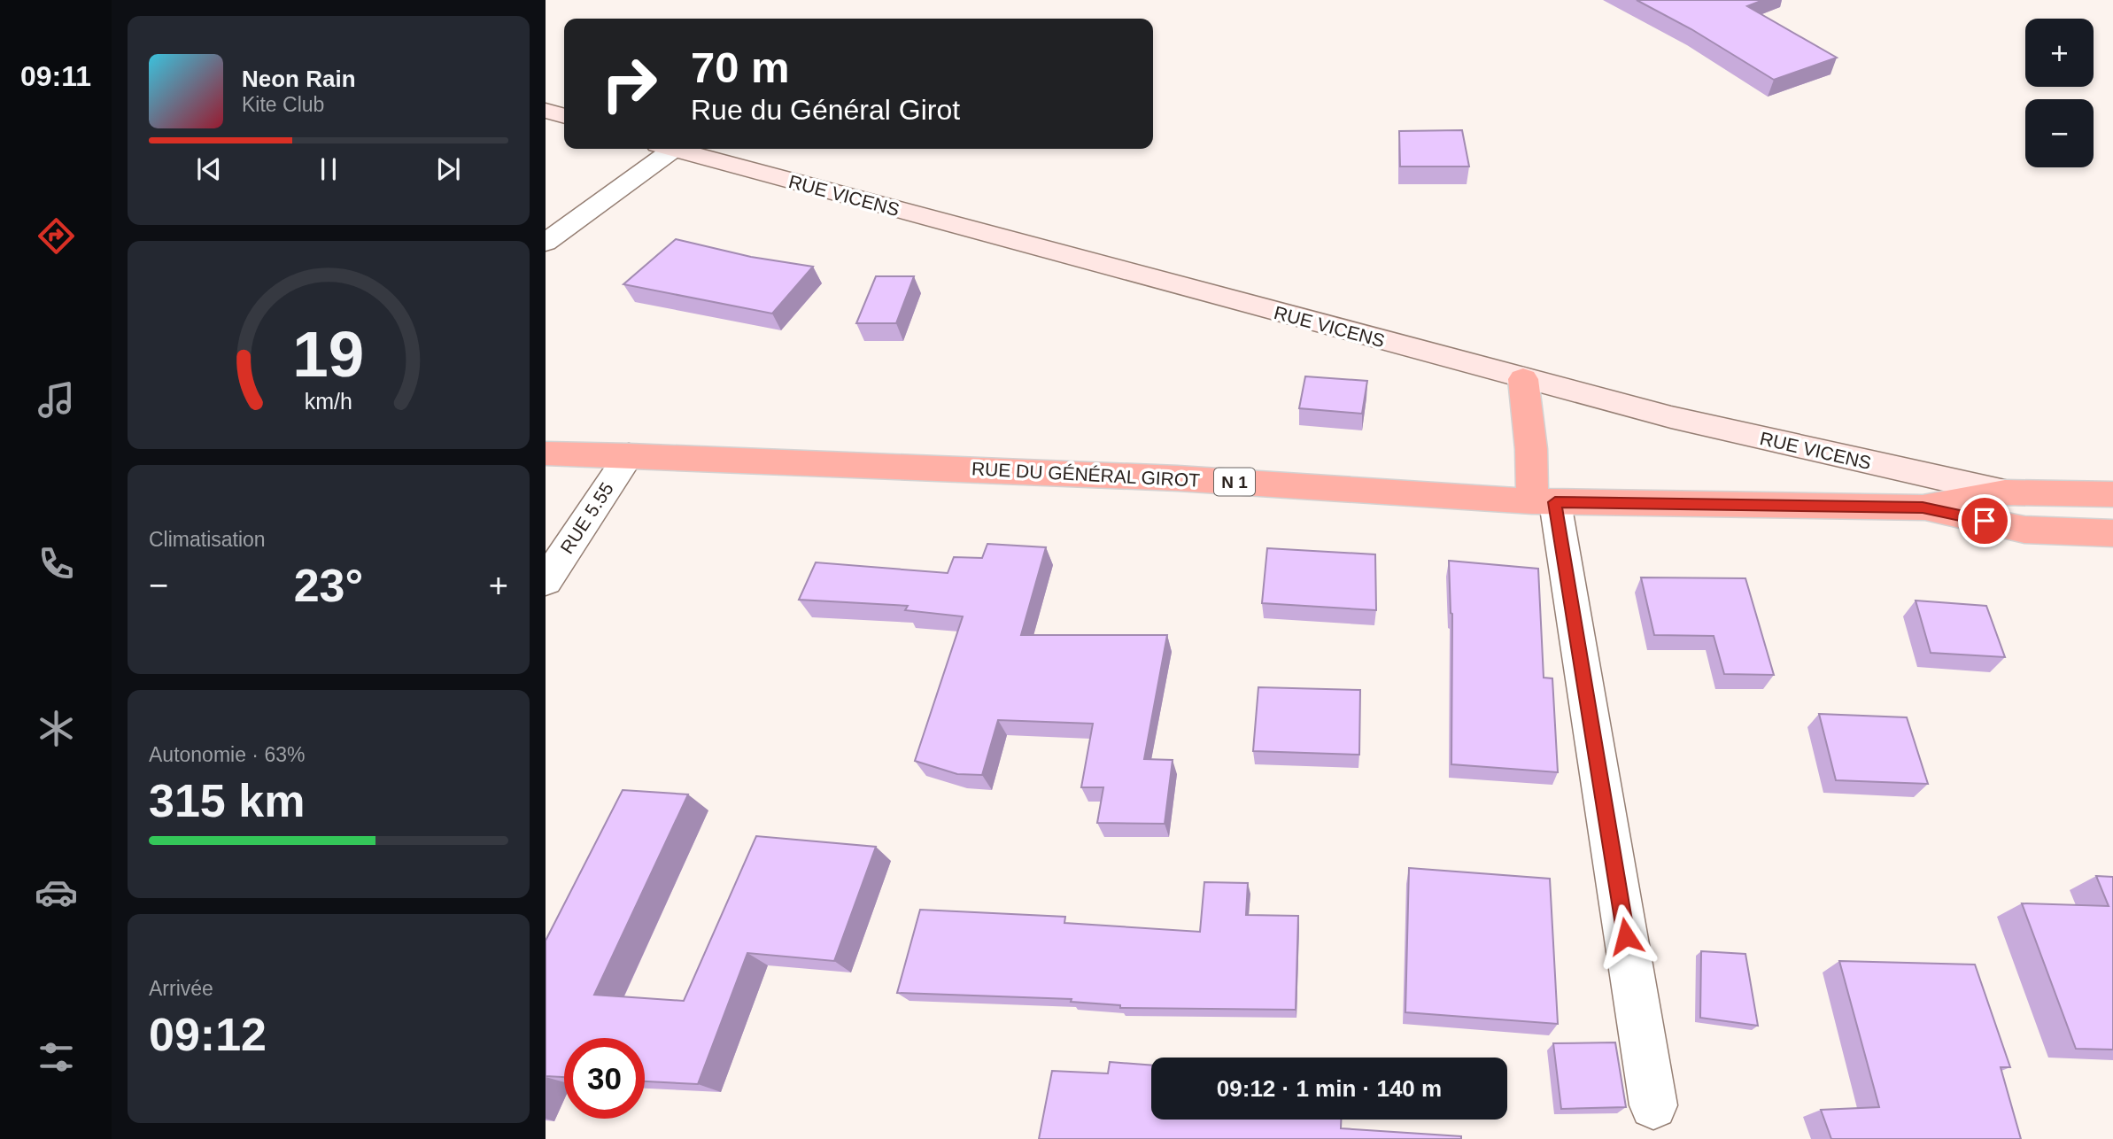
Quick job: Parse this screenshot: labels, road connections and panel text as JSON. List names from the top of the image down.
{
  "streets": {
    "highway": ["RUE DU GÉNÉRAL GIROT", "N 1"],
    "street": ["RUE VICENS", "RUE 5.55"]
  },
  "crossings": [
    ["RUE VICENS", "N 1"],
    ["RUE DU GÉNÉRAL GIROT", "N 1"],
    ["RUE DU GÉNÉRAL GIROT", "RUE 5.55"]
  ],
  "page": {
    "tabs": "09:11",
    "map_buttons": ["+", "−"],
    "turn": ["70 m", "Rue du Général Girot"],
    "song": ["Neon Rain", "Kite Club"],
    "tile": [
      "Climatisation",
      ["Autonomie · 63%", "315 km"],
      ["Arrivée", "09:12"]
    ],
    "heat": ["−", "23°", "+"],
    "limit": "30",
    "trip": "09:12 · 1 min · 140 m",
    "gauge": ["19", "km/h"]
  }
}
